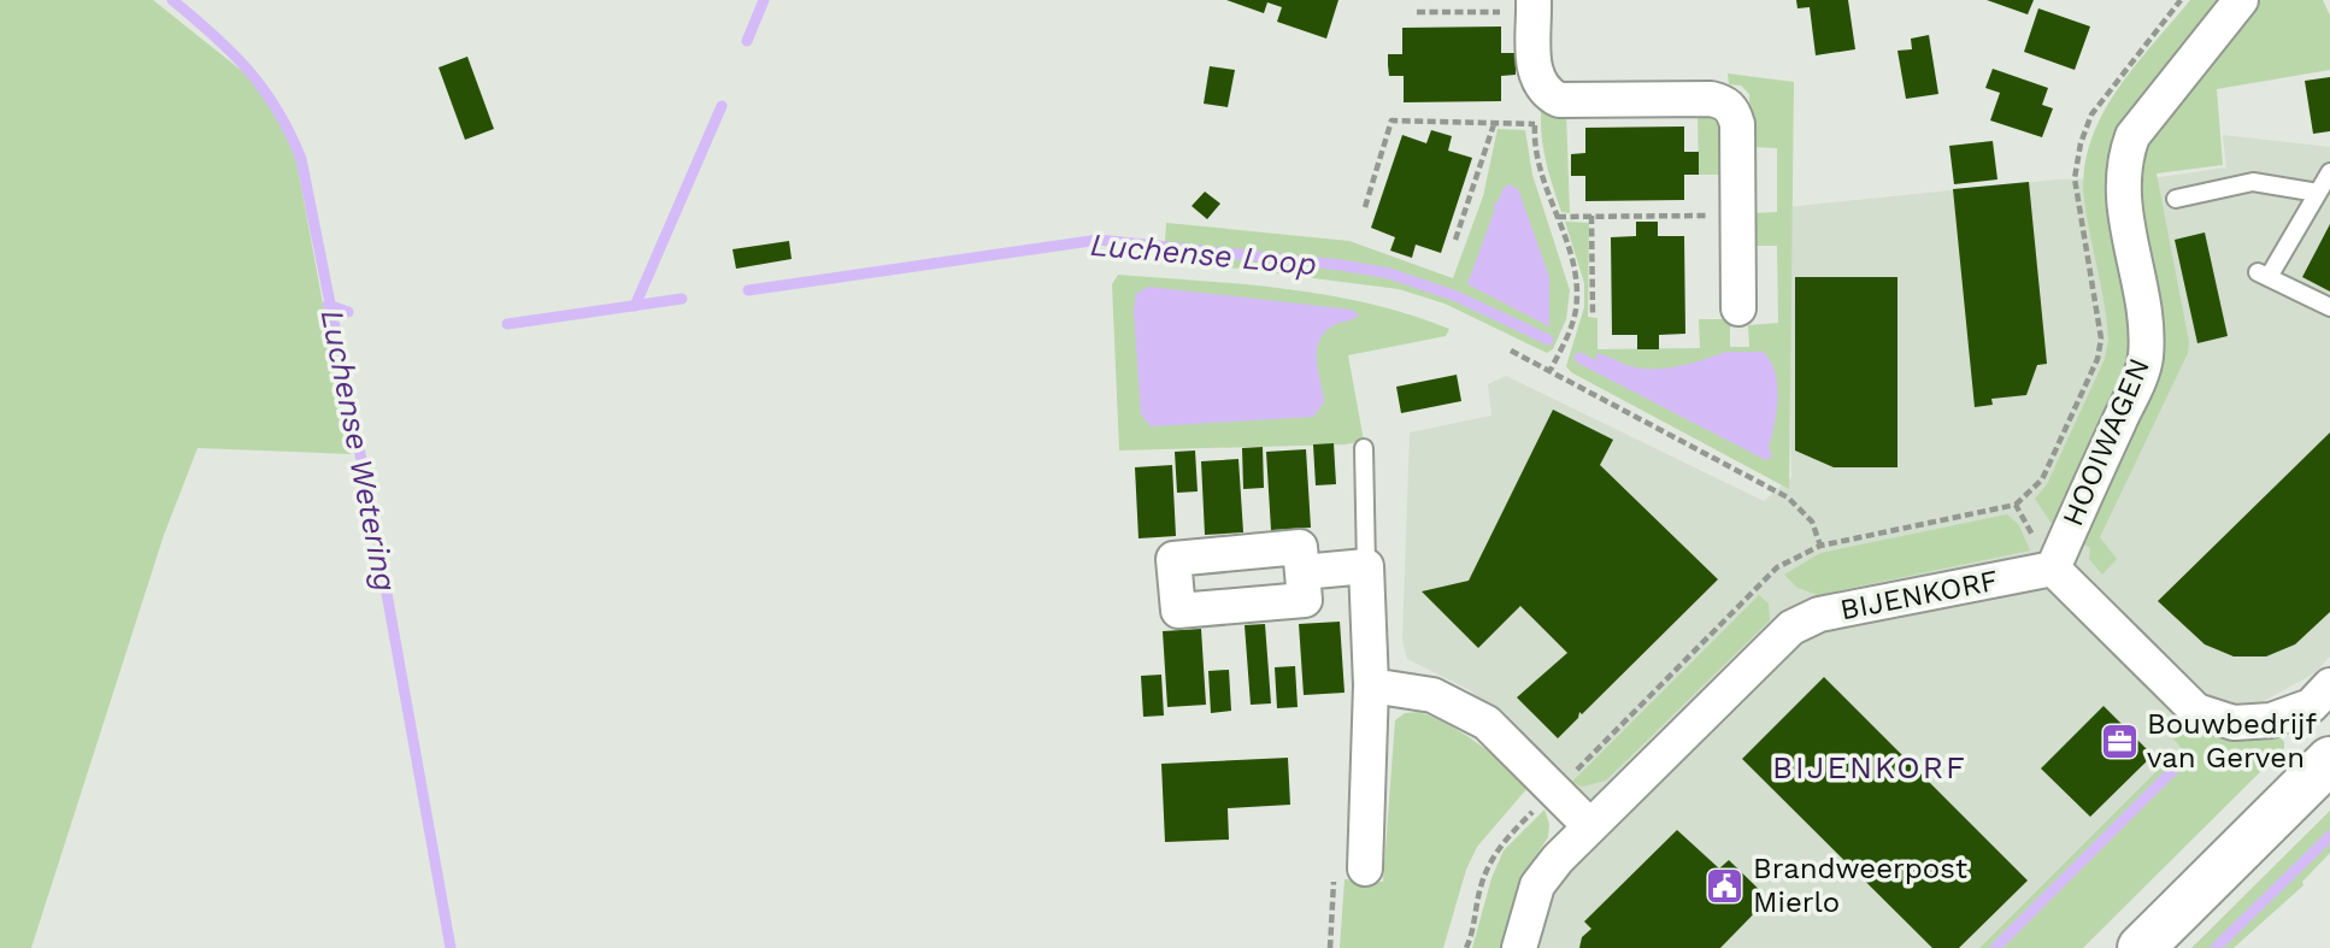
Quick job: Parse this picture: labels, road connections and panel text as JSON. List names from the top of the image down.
{
  "streets": {
    "street": ["HOOIWAGEN", "BIJENKORF"]
  },
  "crossings": [
    ["HOOIWAGEN", "BIJENKORF"]
  ],
  "districts": ["BIJENKORF"],
  "water": ["Luchense Loop", "Luchense Wetering"],
  "places": {
    "office": ["Bouwbedrijf van Gerven"],
    "public building": ["Brandweerpost Mierlo"]
  }
}
